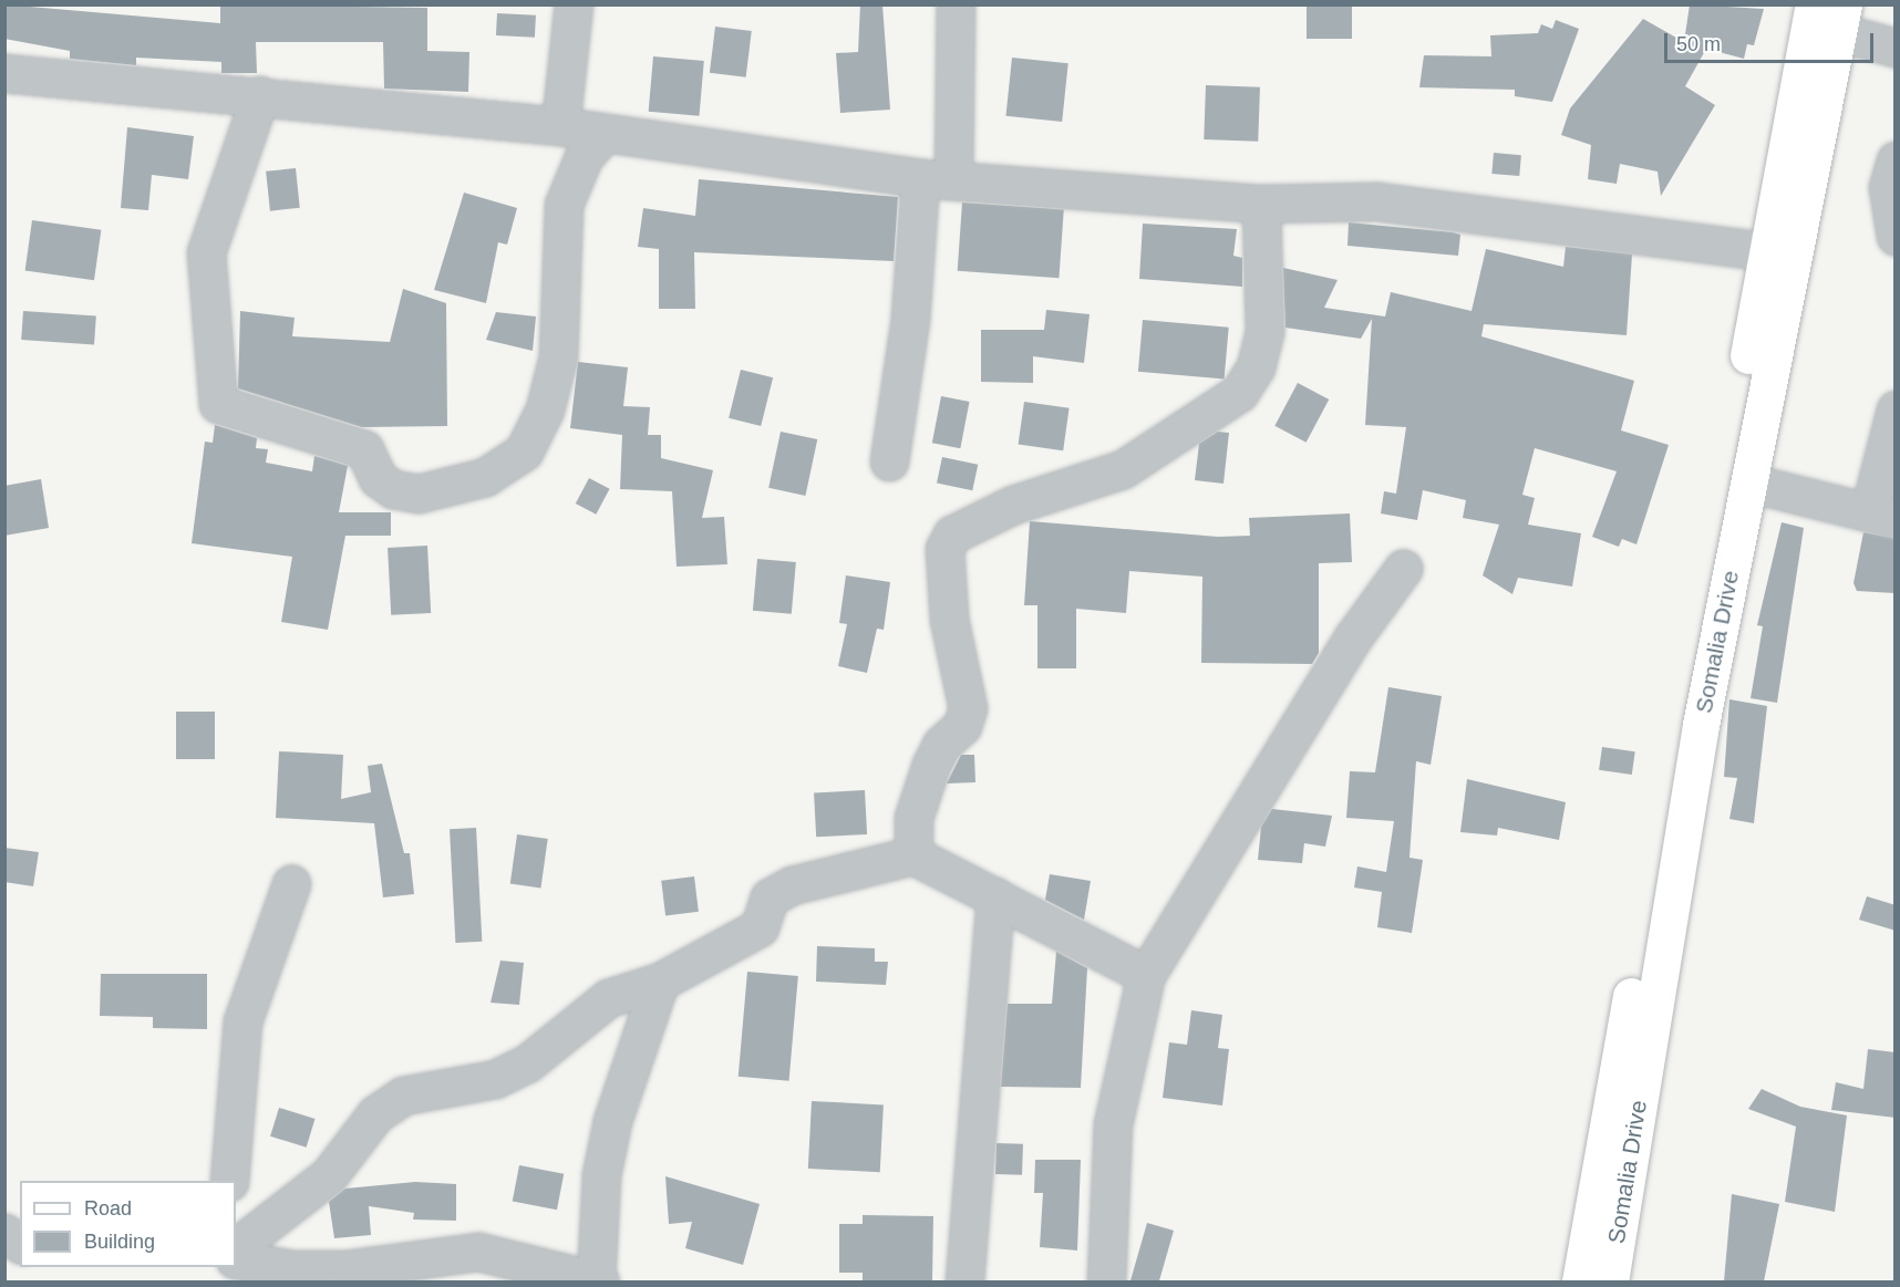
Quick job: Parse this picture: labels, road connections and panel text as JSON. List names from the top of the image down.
{
  "streets": {
    "main road": ["Somalia Drive"]
  },
  "legend": ["Road", "Building"],
  "scale_bar": "50 m"
}
